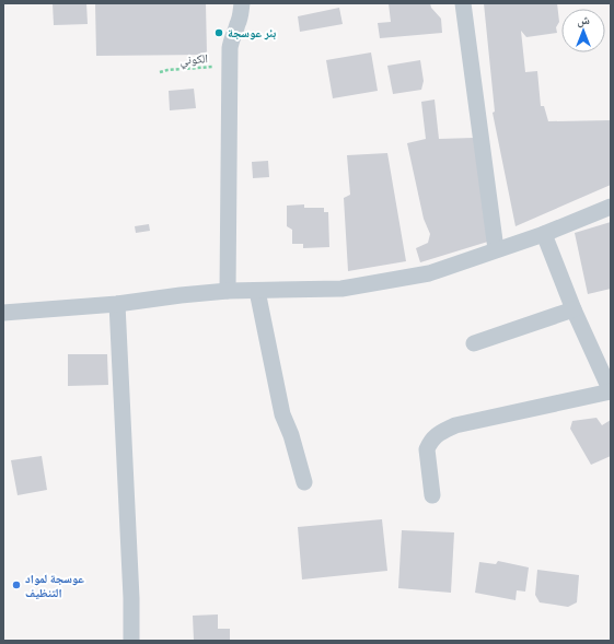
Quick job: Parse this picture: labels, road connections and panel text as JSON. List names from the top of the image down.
{
  "streets": {
    "path": ["الكوني"]
  },
  "places": ["بئر عوسجة", "عوسجة لمواد التنظيف"],
  "north": "top"
}
